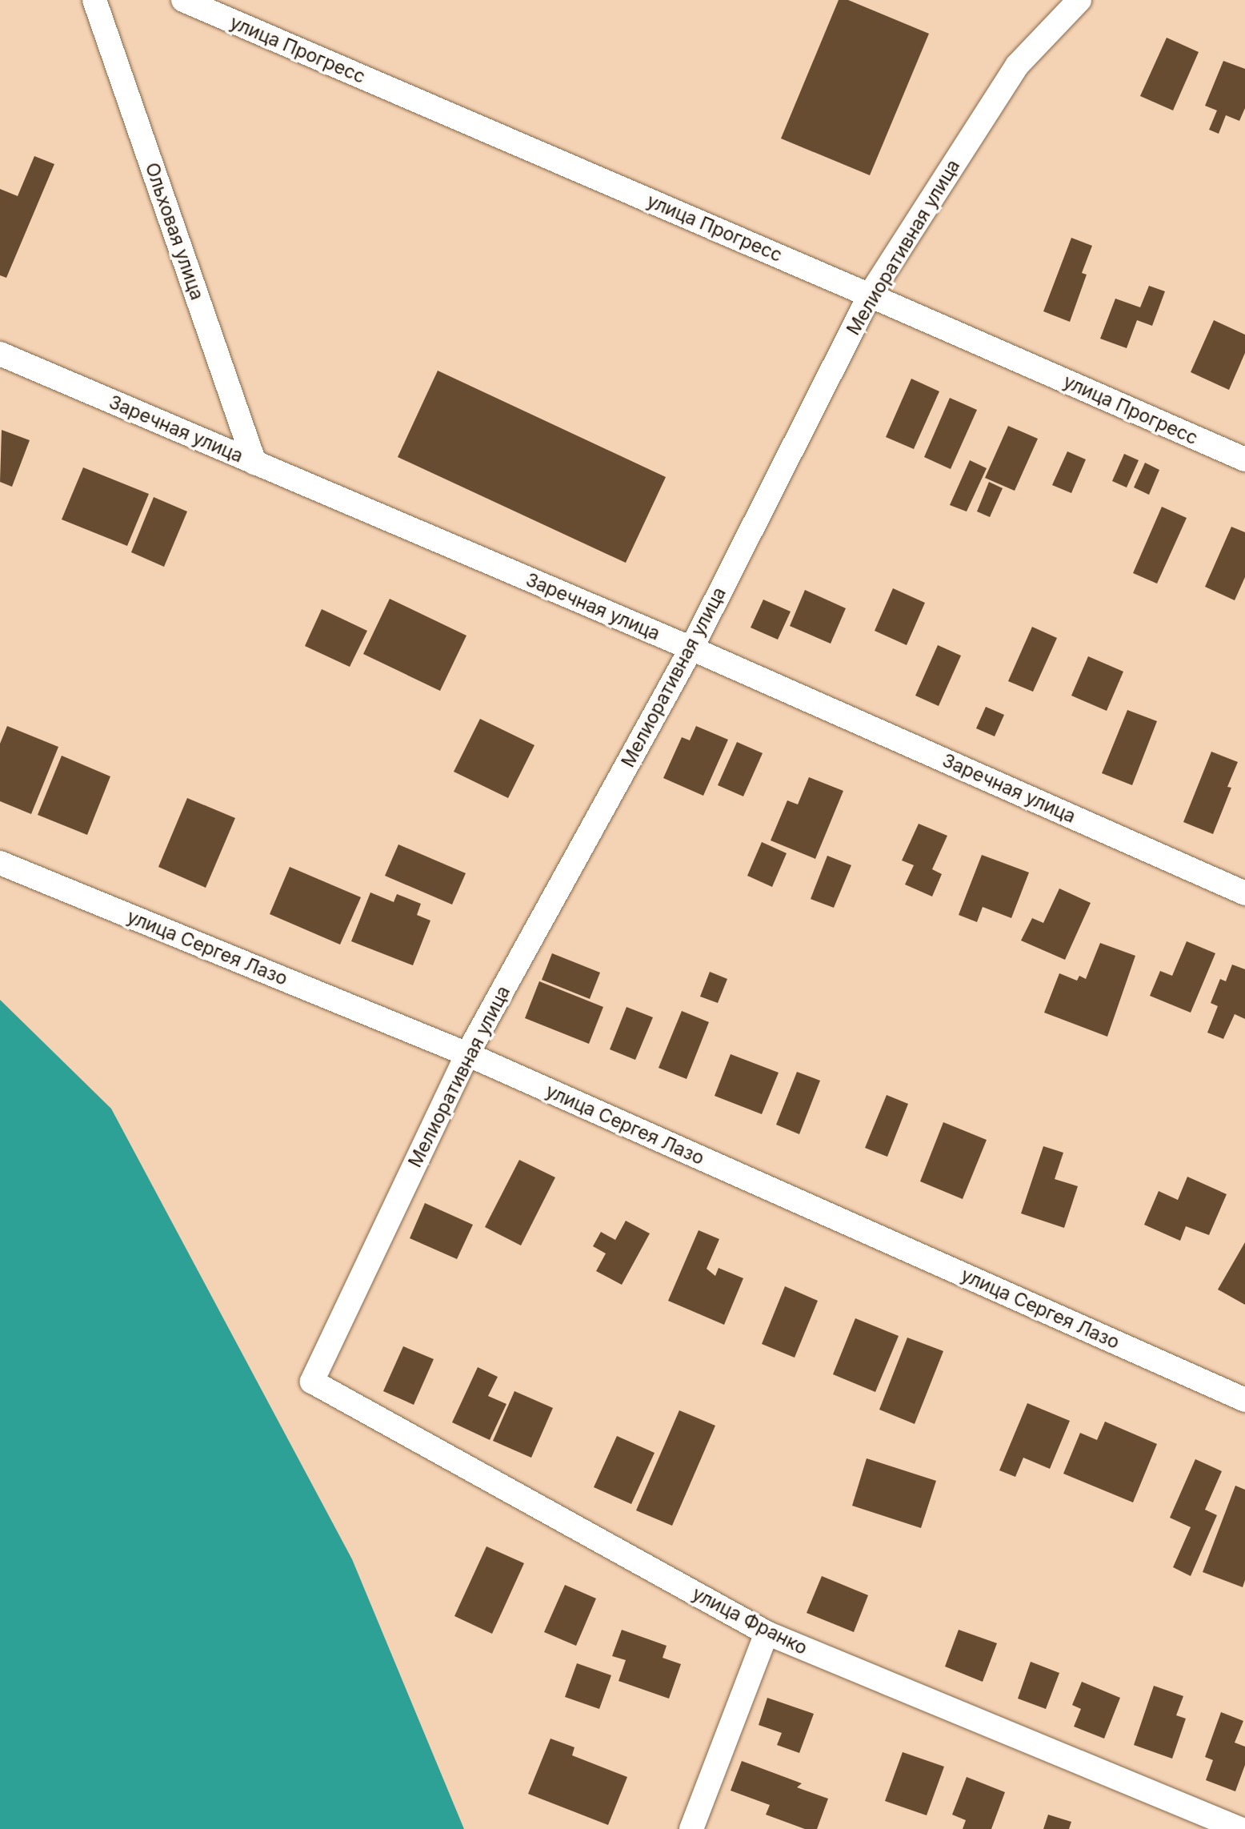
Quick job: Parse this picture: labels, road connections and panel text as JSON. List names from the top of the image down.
{
  "streets": {
    "street": [
      "улица Прогресс",
      "Ольховая улица",
      "Мелиоративная улица",
      "Заречная улица",
      "улица Сергея Лазо",
      "улица Франко"
    ]
  },
  "crossings": [
    ["улица Прогресс", "Мелиоративная улица"],
    ["Ольховая улица", "Заречная улица"],
    ["Мелиоративная улица", "Заречная улица"],
    ["Мелиоративная улица", "улица Сергея Лазо"],
    ["Мелиоративная улица", "улица Франко"]
  ]
}
